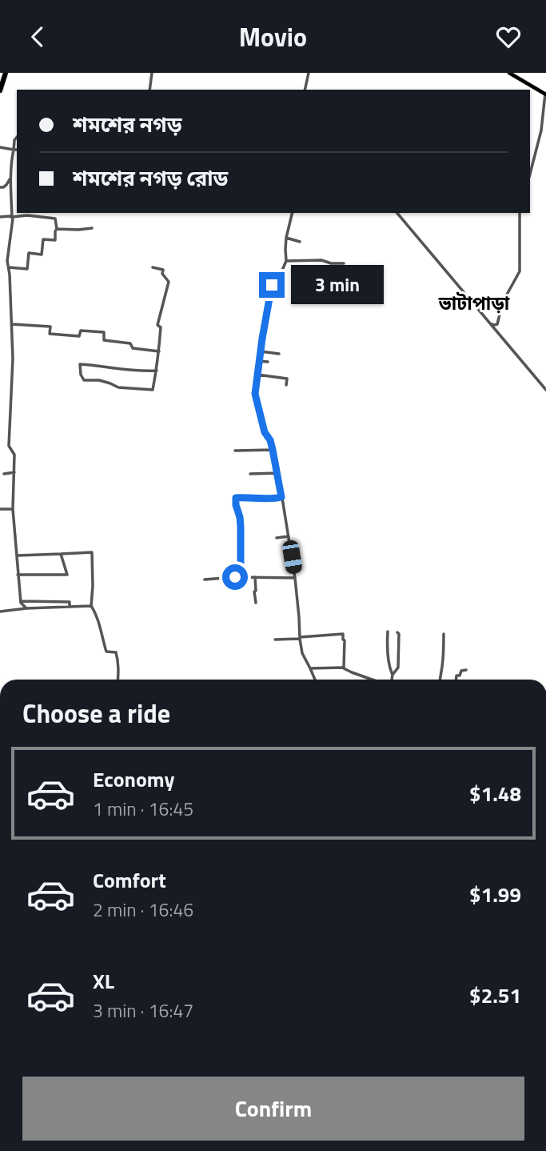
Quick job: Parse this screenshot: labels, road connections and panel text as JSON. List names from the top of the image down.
{
  "districts": ["ভাটাপাড়া"],
  "page": {
    "header": "Movio",
    "banner": ["শমশের নগড়", "শমশের নগড় রোড"],
    "bubble": "3 min",
    "heading": "Choose a ride",
    "list": [
      {
        "name": "Economy",
        "note": "1 min · 16:45",
        "value": "$1.48"
      },
      {
        "name": "Comfort",
        "note": "2 min · 16:46",
        "value": "$1.99"
      },
      {
        "name": "XL",
        "note": "3 min · 16:47",
        "value": "$2.51"
      }
    ],
    "buttons": "Confirm"
  }
}
